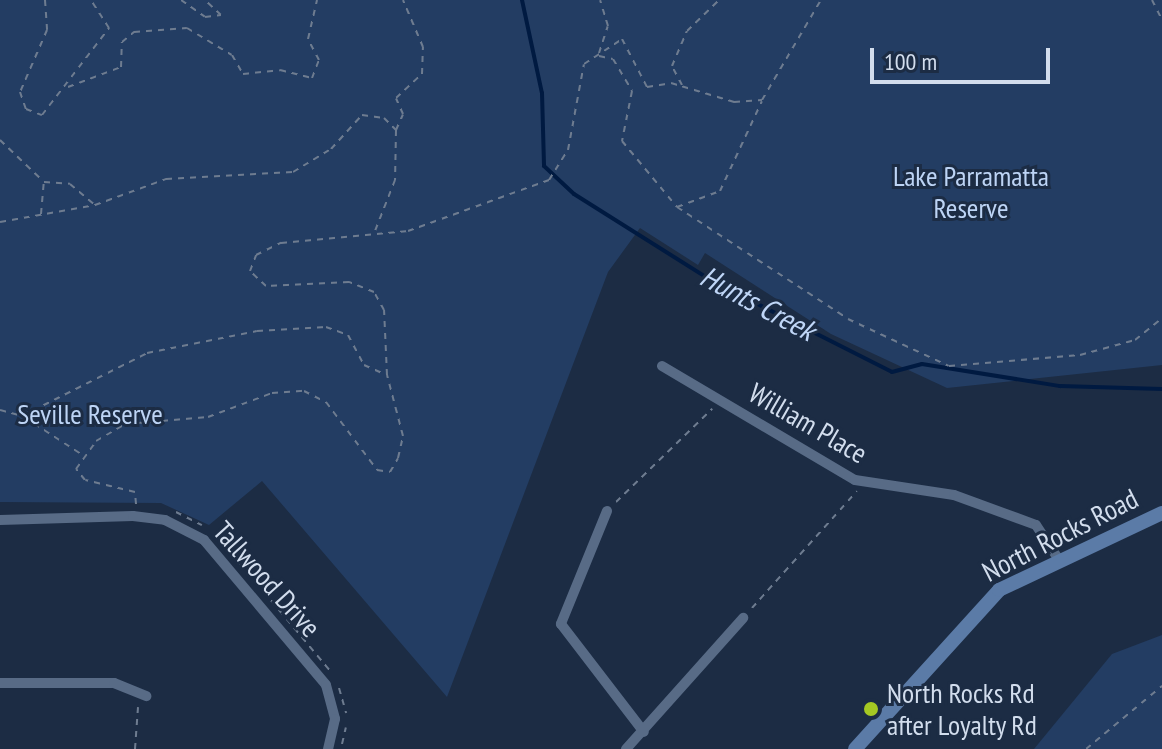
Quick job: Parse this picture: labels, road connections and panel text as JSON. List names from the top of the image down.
{
  "streets": {
    "main road": ["North Rocks Road"],
    "street": ["William Place", "Tallwood Drive"]
  },
  "crossings": [
    ["William Place", "North Rocks Road"]
  ],
  "water": ["Hunts Creek"],
  "parks": ["Lake Parramatta Reserve", "Seville Reserve"],
  "places": ["North Rocks Rd after Loyalty Rd"],
  "scale_bar": "100 m"
}
